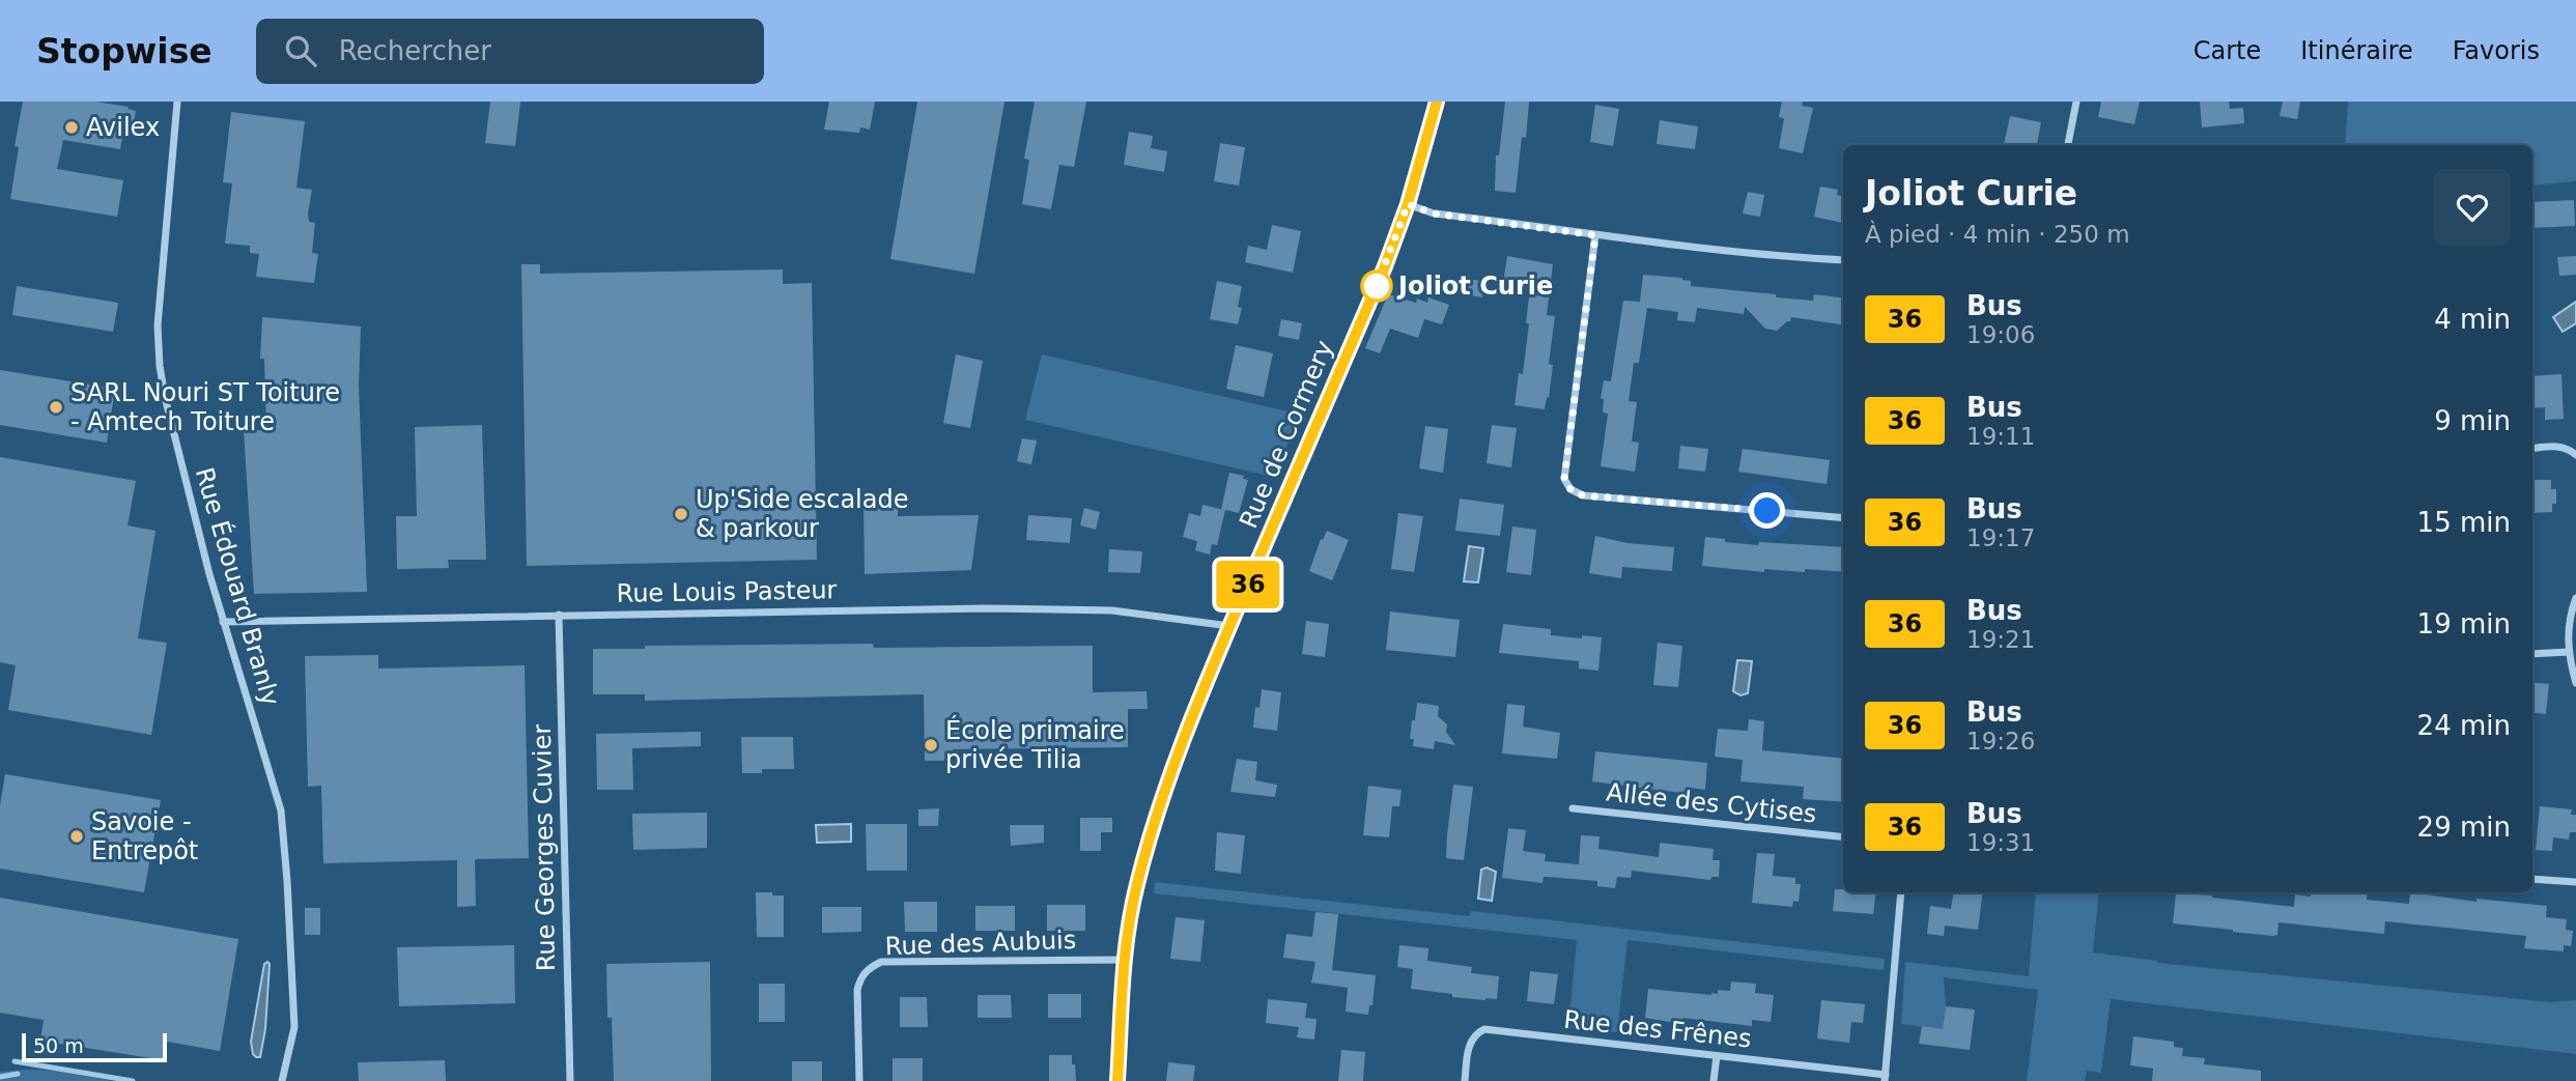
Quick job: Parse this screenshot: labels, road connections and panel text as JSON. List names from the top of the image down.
{
  "streets": {
    "main road": ["Rue de Cormery"],
    "street": [
      "Rue Édouard Branly",
      "Rue Louis Pasteur",
      "Allée des Cytises",
      "Rue Georges Cuvier",
      "Rue des Aubuis",
      "Rue des Frênes"
    ]
  },
  "crossings": [
    ["Rue de Cormery", "Rue Louis Pasteur"],
    ["Rue de Cormery", "Rue des Aubuis"],
    ["Rue Édouard Branly", "Rue Louis Pasteur"],
    ["Rue Louis Pasteur", "Rue Georges Cuvier"]
  ],
  "places": [
    "Avilex",
    "Joliot Curie",
    "SARL Nouri ST Toiture - Amtech Toiture",
    "Up'Side escalade & parkour",
    "École primaire privée Tilia",
    "Savoie - Entrepôt"
  ],
  "lines": ["bus line 36"],
  "scale_bar": "50 m",
  "page": {
    "header": "Stopwise",
    "search": "Rechercher",
    "nav": ["Carte", "Itinéraire", "Favoris"],
    "on_map": "36",
    "heading": ["Joliot Curie", "À pied · 4 min · 250 m"],
    "list": [
      {
        "mark": "36",
        "name": "Bus",
        "note": "19:06",
        "value": "4 min"
      },
      {
        "mark": "36",
        "name": "Bus",
        "note": "19:11",
        "value": "9 min"
      },
      {
        "mark": "36",
        "name": "Bus",
        "note": "19:17",
        "value": "15 min"
      },
      {
        "mark": "36",
        "name": "Bus",
        "note": "19:21",
        "value": "19 min"
      },
      {
        "mark": "36",
        "name": "Bus",
        "note": "19:26",
        "value": "24 min"
      },
      {
        "mark": "36",
        "name": "Bus",
        "note": "19:31",
        "value": "29 min"
      }
    ],
    "scale": "50 m"
  }
}
